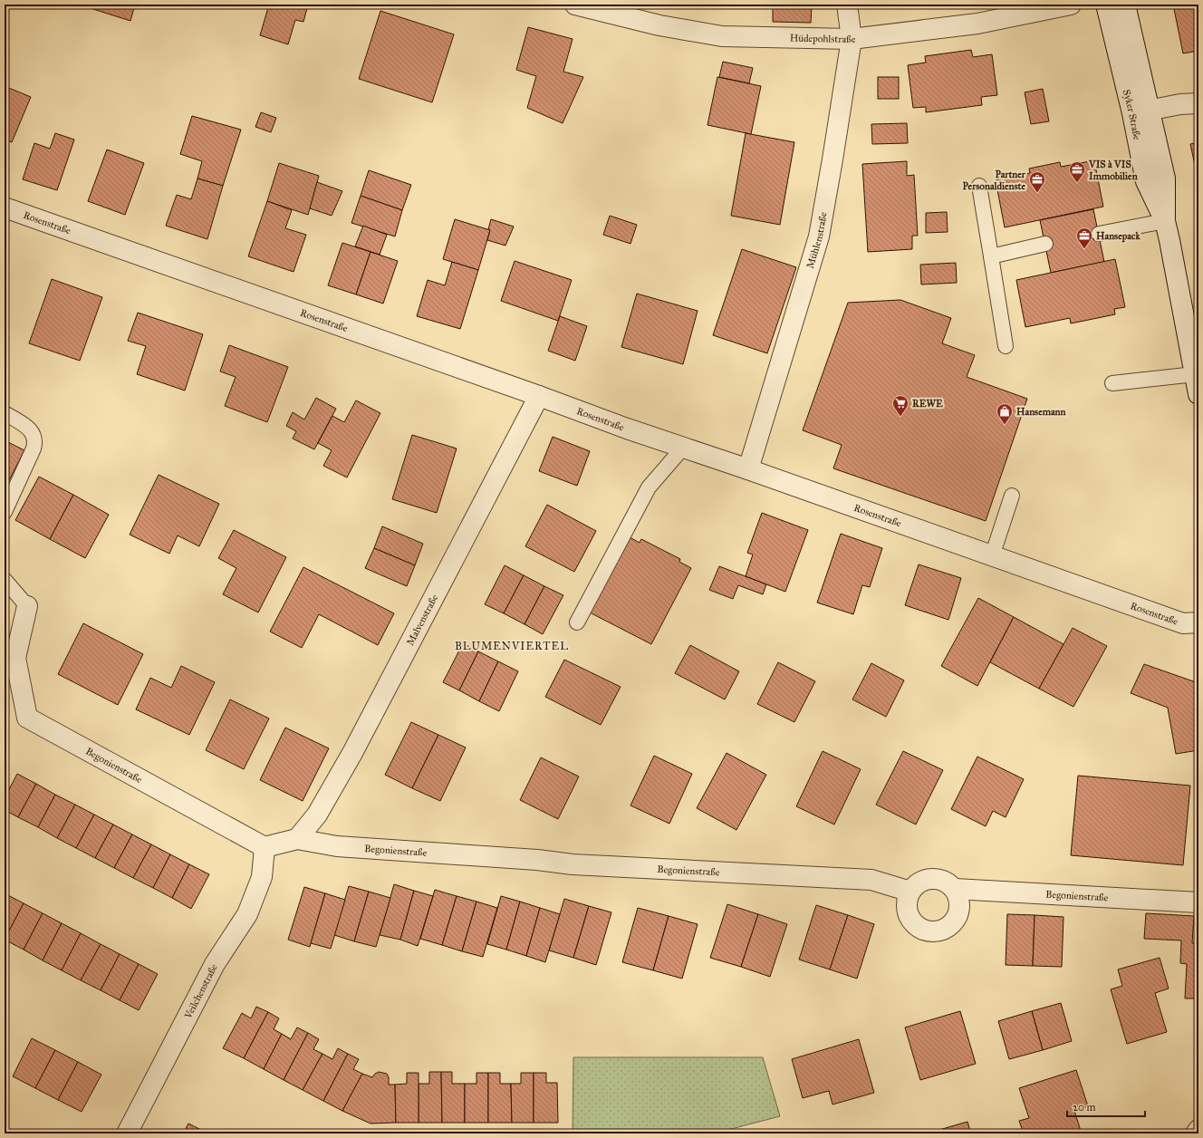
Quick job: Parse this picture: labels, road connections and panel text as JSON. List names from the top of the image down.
{
  "streets": {
    "street": [
      "Hüdepohlstraße",
      "Syker Straße",
      "Rosenstraße",
      "Mühlenstraße",
      "Malvenstraße",
      "Begonienstraße",
      "Veilchenstraße"
    ]
  },
  "crossings": [
    ["Hüdepohlstraße", "Mühlenstraße"],
    ["Rosenstraße", "Mühlenstraße"],
    ["Rosenstraße", "Malvenstraße"],
    ["Malvenstraße", "Begonienstraße"],
    ["Begonienstraße", "Veilchenstraße"]
  ],
  "districts": ["BLUMENVIERTEL"],
  "places": {
    "office": ["VIS à VIS Immobilien", "Partner Personaldienste", "Hansepack"],
    "supermarket": ["REWE"],
    "shop": ["Hansemann"]
  },
  "scale_bar": "20 m"
}
